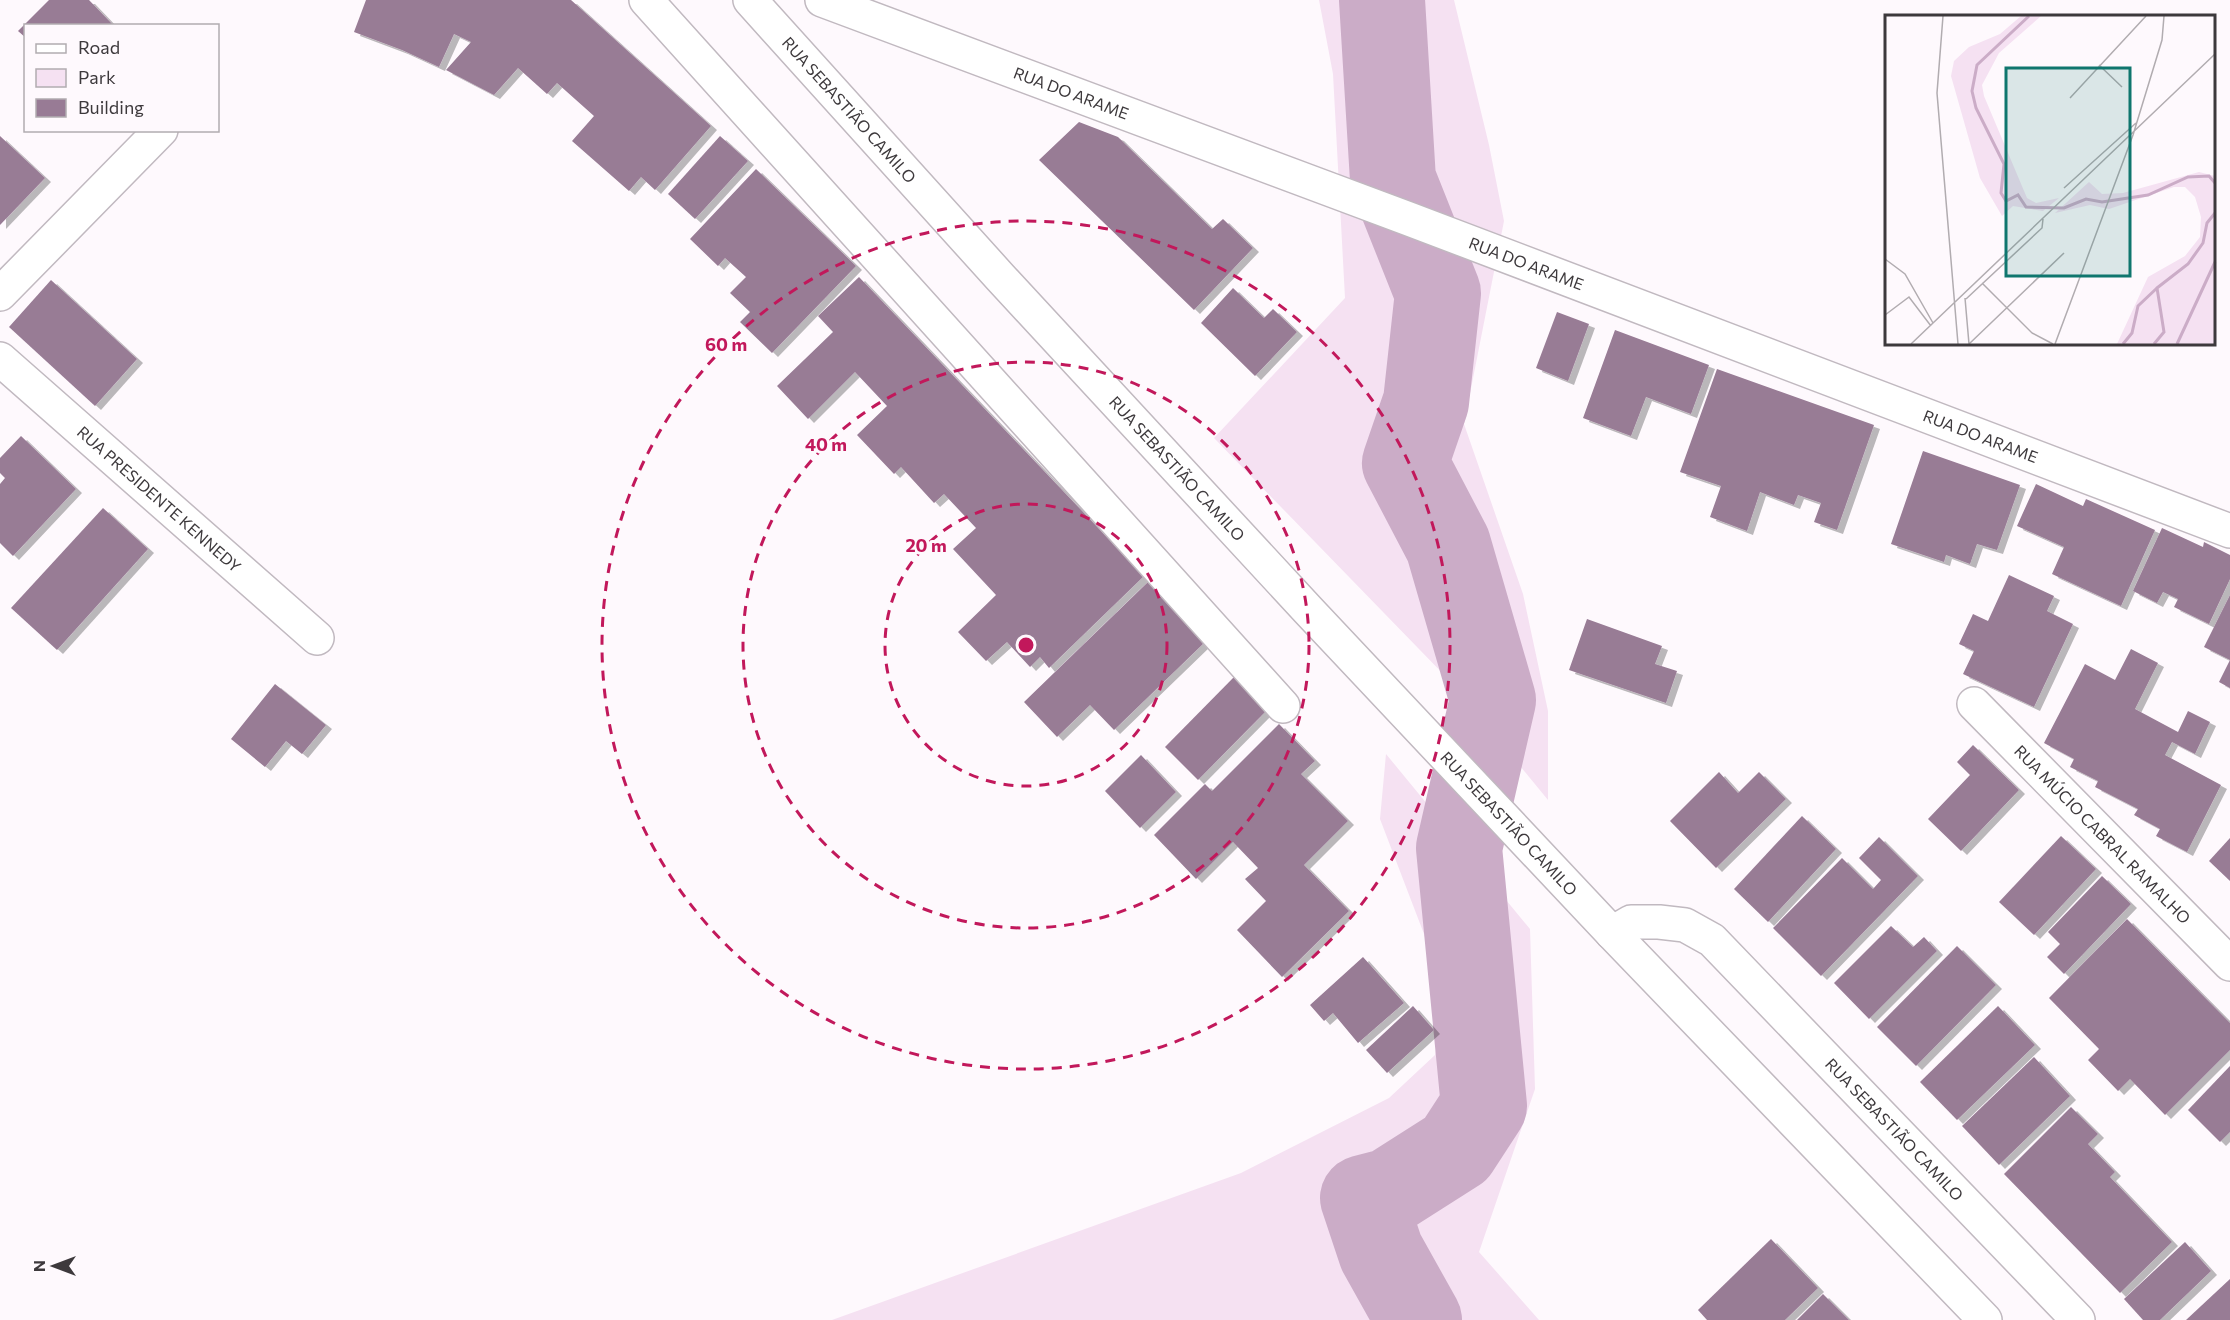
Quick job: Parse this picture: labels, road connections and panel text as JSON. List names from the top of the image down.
{
  "streets": {
    "street": [
      "RUA DO ARAME",
      "RUA SEBASTIÃO CAMILO",
      "RUA PRESIDENTE KENNEDY",
      "RUA MÚCIO CABRAL RAMALHO"
    ]
  },
  "legend": ["Road", "Park", "Building"],
  "north": "left",
  "rings": ["60 m", "40 m", "20 m"]
}
